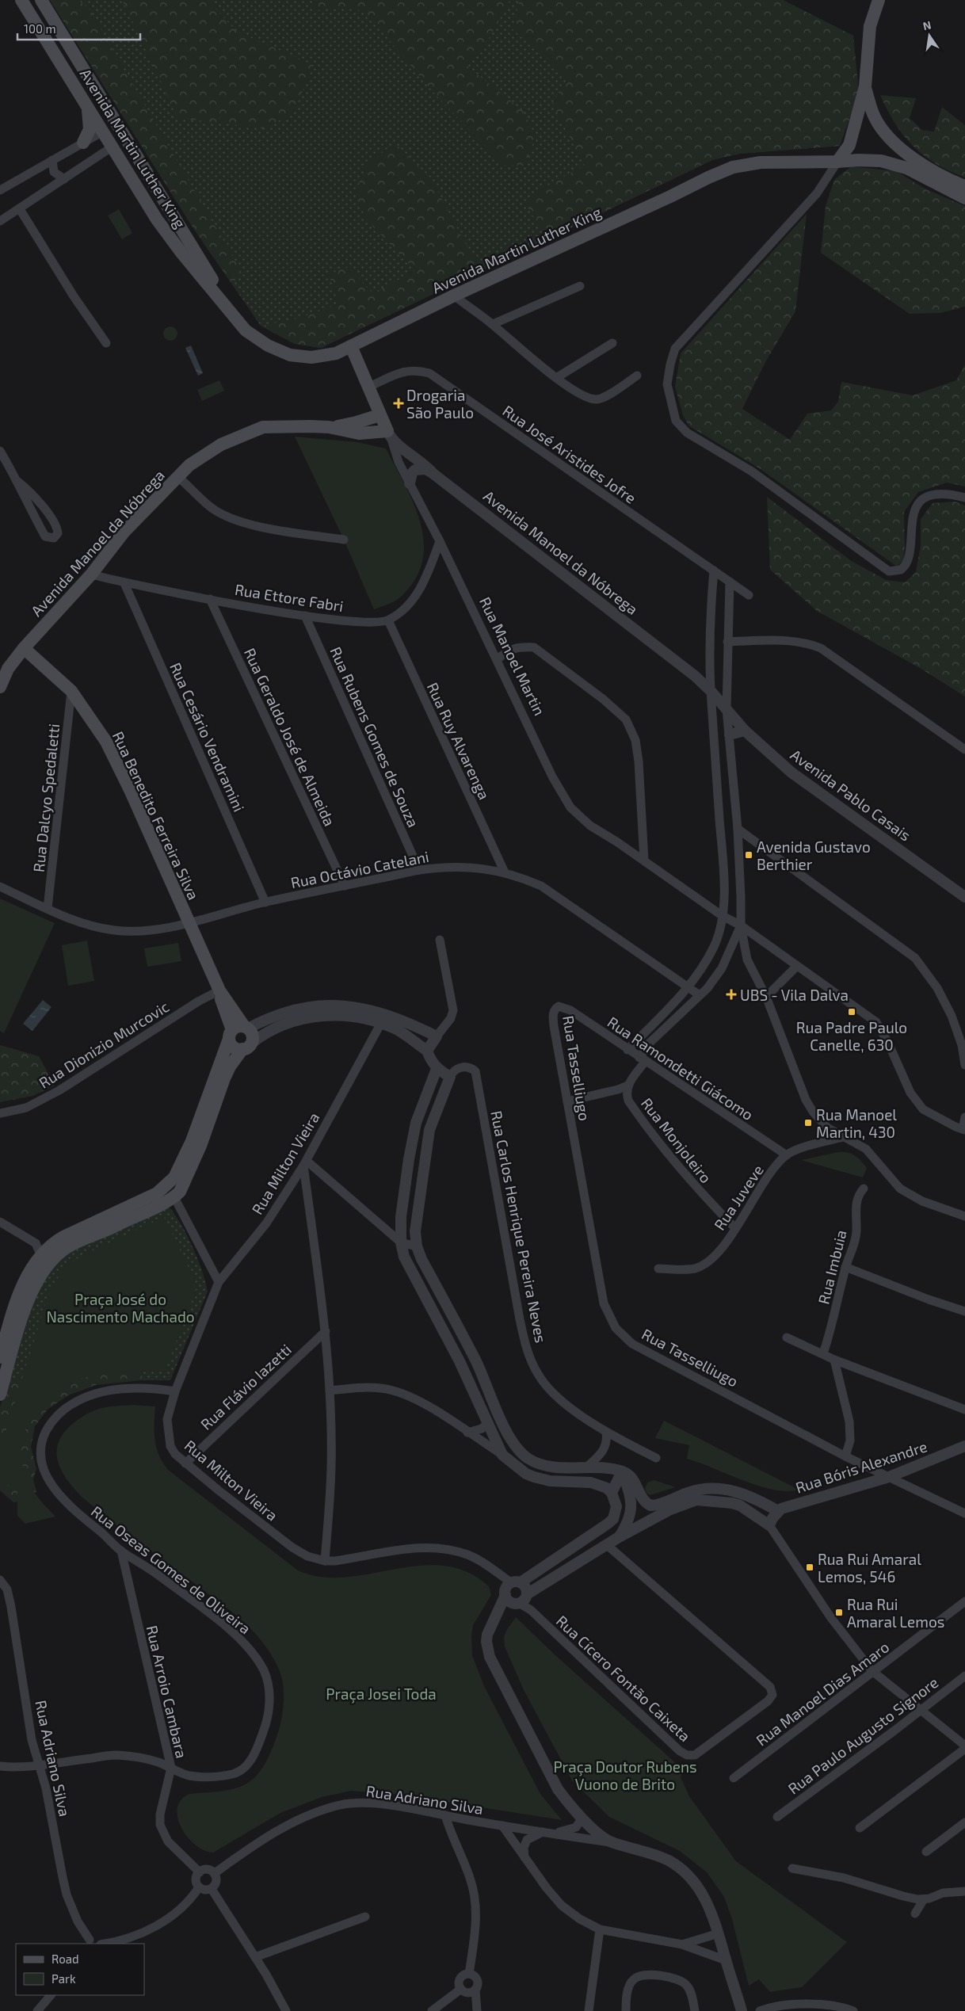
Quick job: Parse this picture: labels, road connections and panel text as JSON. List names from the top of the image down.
{
  "streets": {
    "main road": [
      "Avenida Martin Luther King",
      "Avenida Manoel da Nóbrega",
      "Rua Manoel Martin",
      "Rua Benedito Ferreira Silva"
    ],
    "street": [
      "Rua José Aristides Jofre",
      "Rua Ettore Fabri",
      "Rua Cesário Vendramini",
      "Rua Geraldo José de Almeida",
      "Rua Rubens Gomes de Souza",
      "Rua Ruy Alvarenga",
      "Avenida Pablo Casais",
      "Rua Dalcyo Spedaletti",
      "Rua Octávio Catelani",
      "Rua Dionizio Murcovic",
      "Rua Tasselliugo",
      "Rua Ramondetti Giácomo",
      "Rua Monjoleiro",
      "Rua Milton Vieira",
      "Rua Juveve",
      "Rua Carlos Henrique Pereira Neves",
      "Rua Imbuia",
      "Rua Flávio Iazetti",
      "Rua Bóris Alexandre",
      "Rua Oseas Gomes de Oliveira",
      "Rua Cícero Fontão Caixeta",
      "Rua Arroio Cambara",
      "Rua Manoel Dias Amaro",
      "Rua Paulo Augusto Signore",
      "Rua Adriano Silva"
    ]
  },
  "crossings": [
    ["Avenida Martin Luther King", "Rua Manoel Martin"],
    ["Rua José Aristides Jofre", "Rua Manoel Martin"],
    ["Avenida Manoel da Nóbrega", "Rua Ettore Fabri"],
    ["Avenida Manoel da Nóbrega", "Rua Manoel Martin"],
    ["Avenida Manoel da Nóbrega", "Avenida Pablo Casais"],
    ["Avenida Manoel da Nóbrega", "Rua Benedito Ferreira Silva"],
    ["Rua Ettore Fabri", "Rua Cesário Vendramini"],
    ["Rua Ettore Fabri", "Rua Geraldo José de Almeida"],
    ["Rua Ettore Fabri", "Rua Rubens Gomes de Souza"],
    ["Rua Ettore Fabri", "Rua Ruy Alvarenga"],
    ["Rua Cesário Vendramini", "Rua Octávio Catelani"],
    ["Rua Geraldo José de Almeida", "Rua Octávio Catelani"],
    ["Rua Rubens Gomes de Souza", "Rua Octávio Catelani"],
    ["Rua Ruy Alvarenga", "Rua Octávio Catelani"],
    ["Rua Dalcyo Spedaletti", "Rua Benedito Ferreira Silva"],
    ["Rua Dalcyo Spedaletti", "Rua Octávio Catelani"],
    ["Rua Benedito Ferreira Silva", "Rua Octávio Catelani"],
    ["Rua Benedito Ferreira Silva", "Rua Dionizio Murcovic"],
    ["Rua Tasselliugo", "Rua Ramondetti Giácomo"],
    ["Rua Tasselliugo", "Rua Bóris Alexandre"],
    ["Rua Ramondetti Giácomo", "Rua Monjoleiro"],
    ["Rua Ramondetti Giácomo", "Rua Juveve"],
    ["Rua Monjoleiro", "Rua Juveve"],
    ["Rua Milton Vieira", "Rua Flávio Iazetti"],
    ["Rua Milton Vieira", "Rua Oseas Gomes de Oliveira"],
    ["Rua Milton Vieira", "Rua Cícero Fontão Caixeta"],
    ["Rua Oseas Gomes de Oliveira", "Rua Arroio Cambara"],
    ["Rua Oseas Gomes de Oliveira", "Rua Adriano Silva"],
    ["Rua Arroio Cambara", "Rua Adriano Silva"]
  ],
  "parks": ["Praça José do Nascimento Machado", "Praça Josei Toda", "Praça Doutor Rubens Vuono de Brito"],
  "places": {
    "health": ["Drogaria São Paulo", "UBS - Vila Dalva"],
    "transit": [
      "Avenida Gustavo Berthier",
      "Rua Padre Paulo Canelle, 630",
      "Rua Manoel Martin, 430",
      "Rua Rui Amaral Lemos, 546",
      "Rua Rui Amaral Lemos"
    ]
  },
  "legend": ["Road", "Park"],
  "scale_bar": "100 m",
  "north": "top"
}
